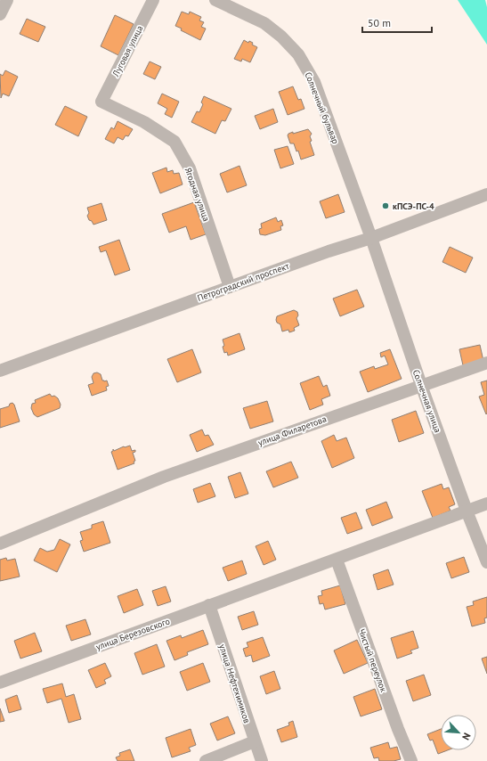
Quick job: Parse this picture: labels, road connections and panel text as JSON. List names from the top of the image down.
{
  "streets": {
    "street": [
      "Луговая улица",
      "Солнечный бульвар",
      "Ягодная улица",
      "Петроградский проспект",
      "Солнечная улица",
      "улица Филаретова",
      "улица Березовского",
      "Чистый переулок",
      "улица Нефтехимиков"
    ]
  },
  "crossings": [
    ["Луговая улица", "Ягодная улица"],
    ["Солнечный бульвар", "Петроградский проспект"],
    ["Солнечный бульвар", "Солнечная улица"],
    ["Ягодная улица", "Петроградский проспект"],
    ["Петроградский проспект", "Солнечная улица"],
    ["Солнечная улица", "улица Филаретова"],
    ["Солнечная улица", "улица Березовского"],
    ["улица Березовского", "Чистый переулок"],
    ["улица Березовского", "улица Нефтехимиков"]
  ],
  "places": ["кПСЭ-ПС-4"],
  "scale_bar": "50 m",
  "north": "bottom right"
}
